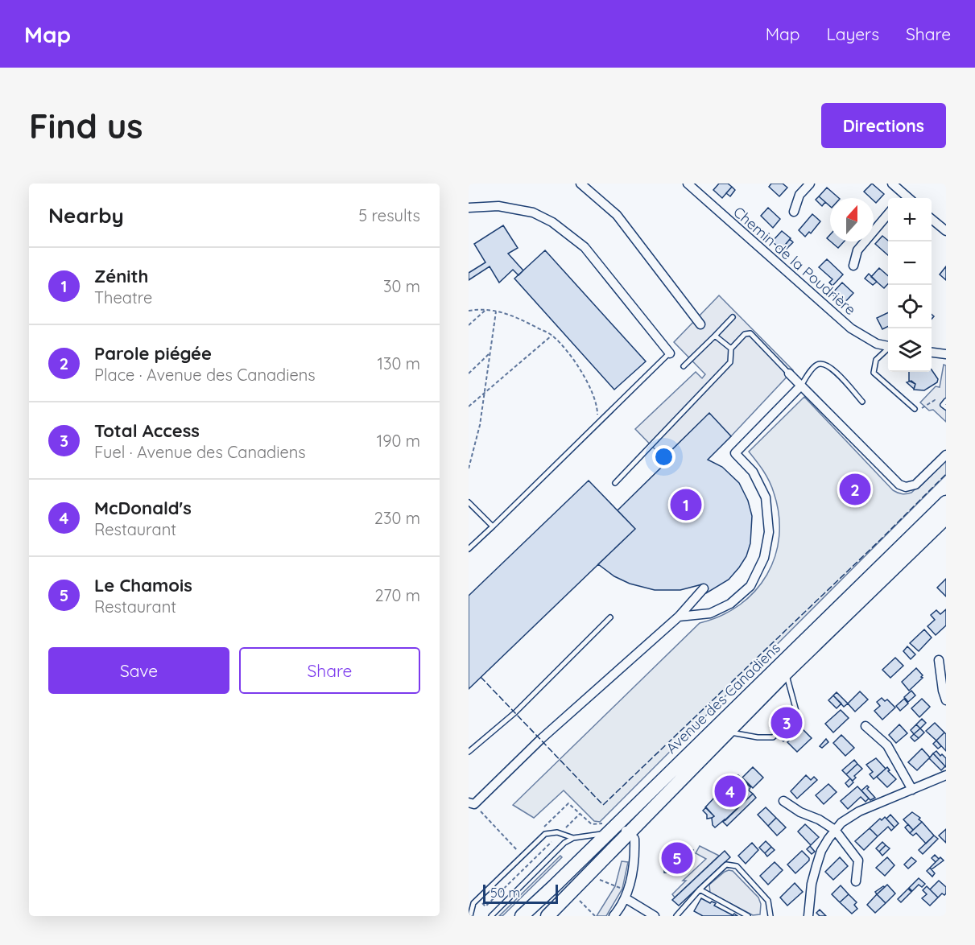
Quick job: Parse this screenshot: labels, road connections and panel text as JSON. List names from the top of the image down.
{
  "streets": {
    "main road": ["Avenue des Canadiens"],
    "street": ["Chemin de la Poudrière"]
  },
  "scale_bar": "50 m",
  "north": "top",
  "page": {
    "header": "Map",
    "nav": ["Map", "Layers", "Share"],
    "buttons": [
      "Directions",
      ["Save", "Share"]
    ],
    "title": "Find us",
    "heading": ["Nearby", "5 results"],
    "map_buttons": ["+", "−"],
    "list": [
      {
        "mark": "1",
        "name": "Zénith",
        "note": "Theatre",
        "value": "30 m"
      },
      {
        "mark": "2",
        "name": "Parole piégée",
        "note": "Place · Avenue des Canadiens",
        "value": "130 m"
      },
      {
        "mark": "3",
        "name": "Total Access",
        "note": "Fuel · Avenue des Canadiens",
        "value": "190 m"
      },
      {
        "mark": "4",
        "name": "McDonald's",
        "note": "Restaurant",
        "value": "230 m"
      },
      {
        "mark": "5",
        "name": "Le Chamois",
        "note": "Restaurant",
        "value": "270 m"
      }
    ],
    "pins": [
      "2",
      "1",
      "3",
      "4",
      "5"
    ],
    "scale": "50 m"
  }
}
